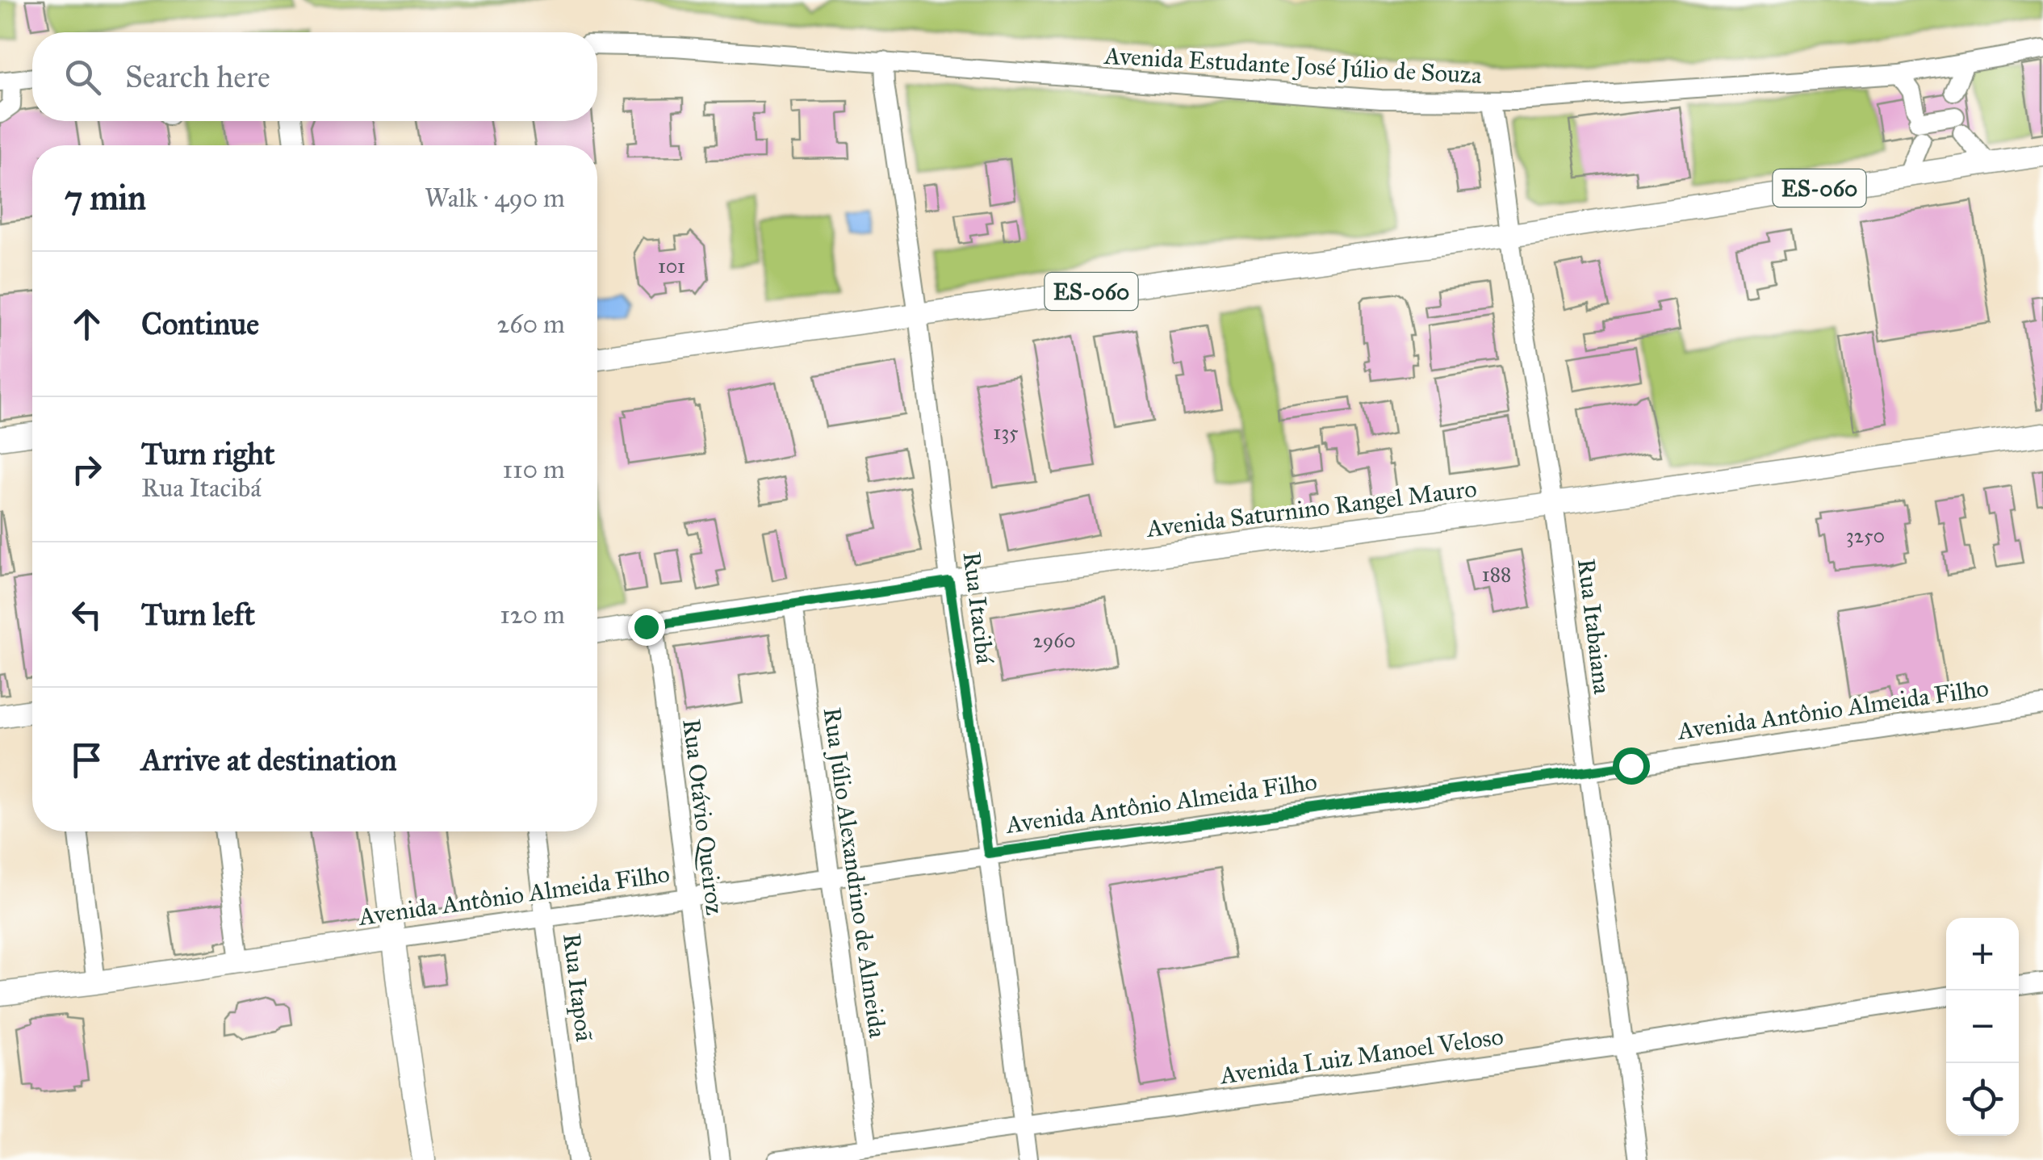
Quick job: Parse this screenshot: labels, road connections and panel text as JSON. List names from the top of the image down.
{
  "streets": {
    "main road": ["ES-060", "Avenida Saturnino Rangel Mauro", "Avenida Antônio Almeida Filho"],
    "street": [
      "Avenida Estudante José Júlio de Souza",
      "Rua Itacibá",
      "Rua Itabaiana",
      "Rua Otávio Queiroz",
      "Rua Júlio Alexandrino de Almeida",
      "Rua Itapoã",
      "Avenida Luiz Manoel Veloso"
    ]
  },
  "crossings": [
    ["Avenida Estudante José Júlio de Souza", "Rua Itacibá"],
    ["Avenida Estudante José Júlio de Souza", "Rua Itabaiana"],
    ["ES-060", "Rua Itacibá"],
    ["ES-060", "Rua Itabaiana"],
    ["Avenida Saturnino Rangel Mauro", "Rua Itacibá"],
    ["Avenida Saturnino Rangel Mauro", "Rua Itabaiana"],
    ["Avenida Saturnino Rangel Mauro", "Rua Otávio Queiroz"],
    ["Avenida Saturnino Rangel Mauro", "Rua Júlio Alexandrino de Almeida"],
    ["Rua Itacibá", "Avenida Antônio Almeida Filho"],
    ["Rua Itacibá", "Avenida Luiz Manoel Veloso"],
    ["Rua Itabaiana", "Avenida Antônio Almeida Filho"],
    ["Rua Itabaiana", "Avenida Luiz Manoel Veloso"],
    ["Avenida Antônio Almeida Filho", "Rua Otávio Queiroz"],
    ["Avenida Antônio Almeida Filho", "Rua Júlio Alexandrino de Almeida"],
    ["Avenida Antônio Almeida Filho", "Rua Itapoã"],
    ["Rua Júlio Alexandrino de Almeida", "Avenida Luiz Manoel Veloso"]
  ],
  "house_numbers": [
    "101",
    "135",
    "3250",
    "188",
    "2960"
  ],
  "page": {
    "search": "Search here",
    "heading": ["7 min", "Walk · 490 m"],
    "list": [
      ["Continue", "260 m"],
      ["Turn right", "Rua Itacibá", "110 m"],
      ["Turn left", "120 m"],
      "Arrive at destination"
    ],
    "map_buttons": ["+", "−"]
  }
}
